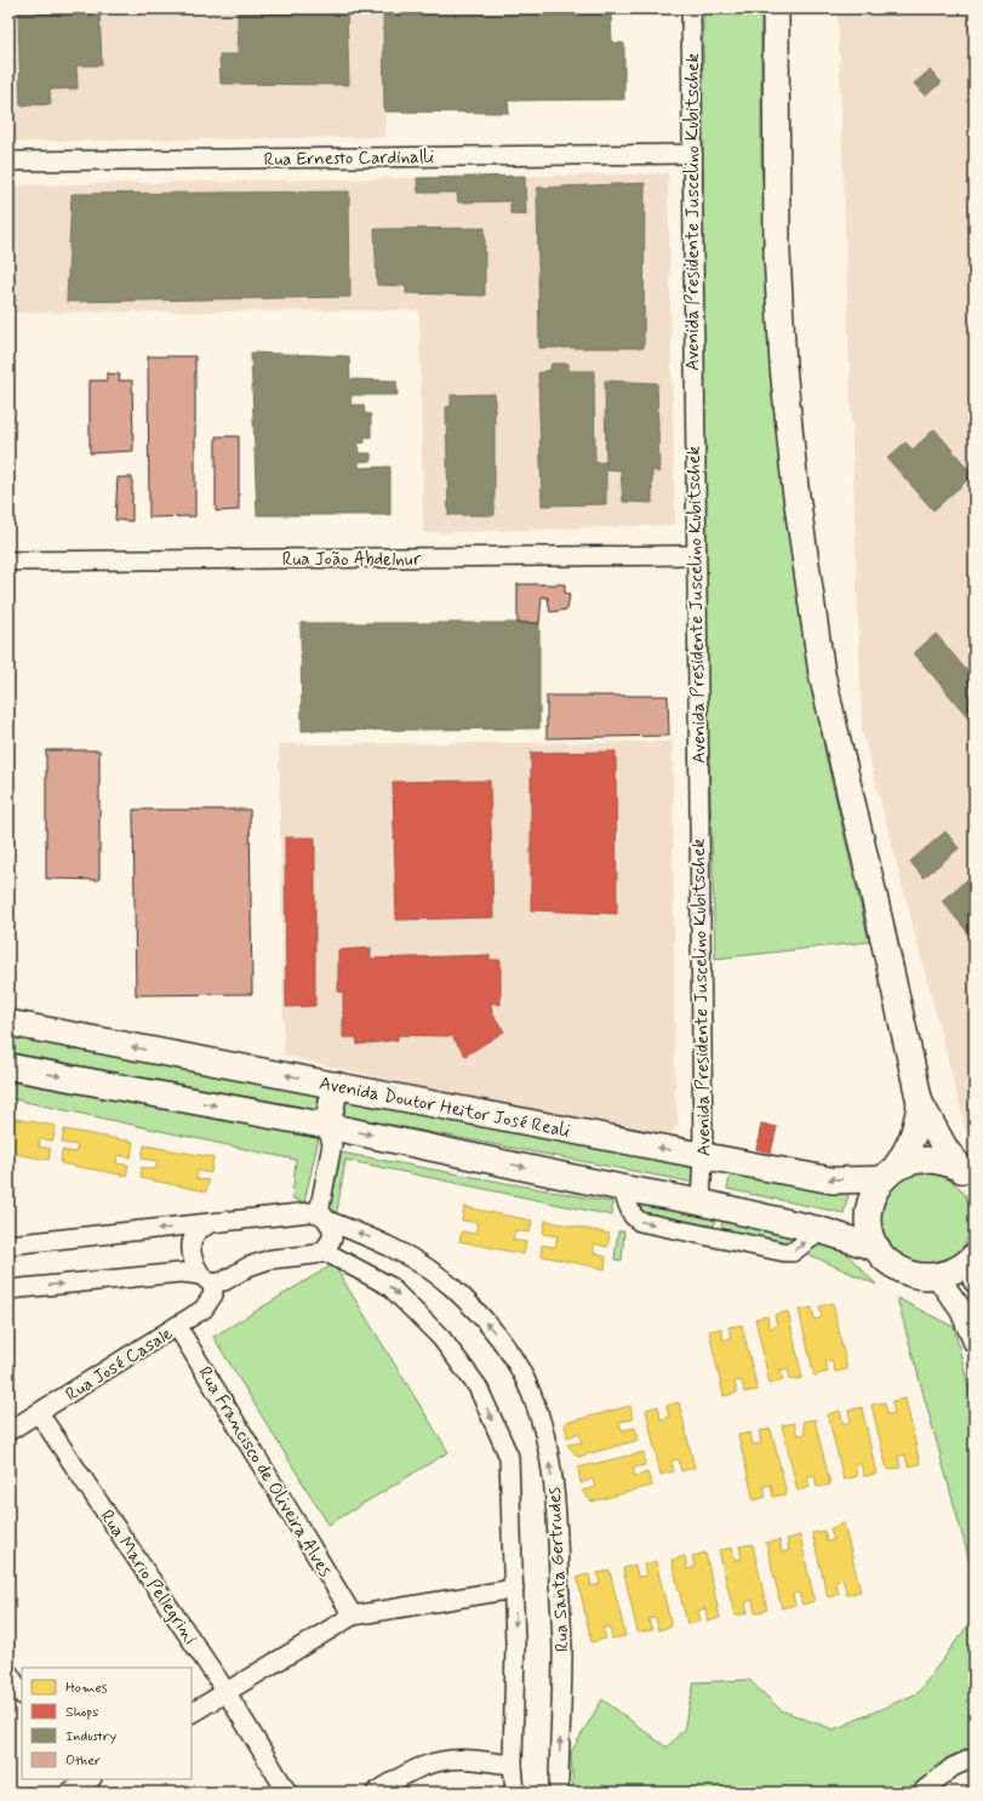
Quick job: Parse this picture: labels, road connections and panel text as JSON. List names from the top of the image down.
{
  "streets": {
    "main road": ["Avenida Doutor Heitor José Reali"],
    "street": [
      "Rua Ernesto Cardinalli",
      "Avenida Presidente Juscelino Kubitschek",
      "Rua João Abdelnur",
      "Rua José Casale",
      "Rua Francisco de Oliveira Alves",
      "Rua Santa Gertrudes",
      "Rua Mario Pellegrini"
    ]
  },
  "crossings": [
    ["Rua Ernesto Cardinalli", "Avenida Presidente Juscelino Kubitschek"],
    ["Avenida Presidente Juscelino Kubitschek", "Rua João Abdelnur"],
    ["Avenida Presidente Juscelino Kubitschek", "Avenida Doutor Heitor José Reali"],
    ["Rua José Casale", "Rua Francisco de Oliveira Alves"],
    ["Rua José Casale", "Rua Mario Pellegrini"]
  ],
  "legend": [
    "Homes",
    "Shops",
    "Industry",
    "Other"
  ]
}
